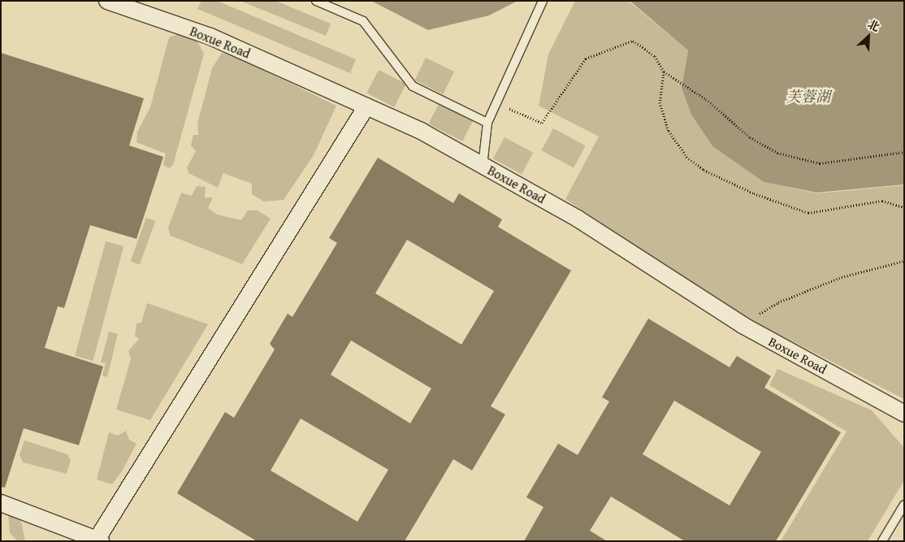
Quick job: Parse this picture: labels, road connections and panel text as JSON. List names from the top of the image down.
{
  "streets": {
    "street": ["Boxue Road"]
  },
  "water": ["芙蓉湖"],
  "north": "top right"
}
